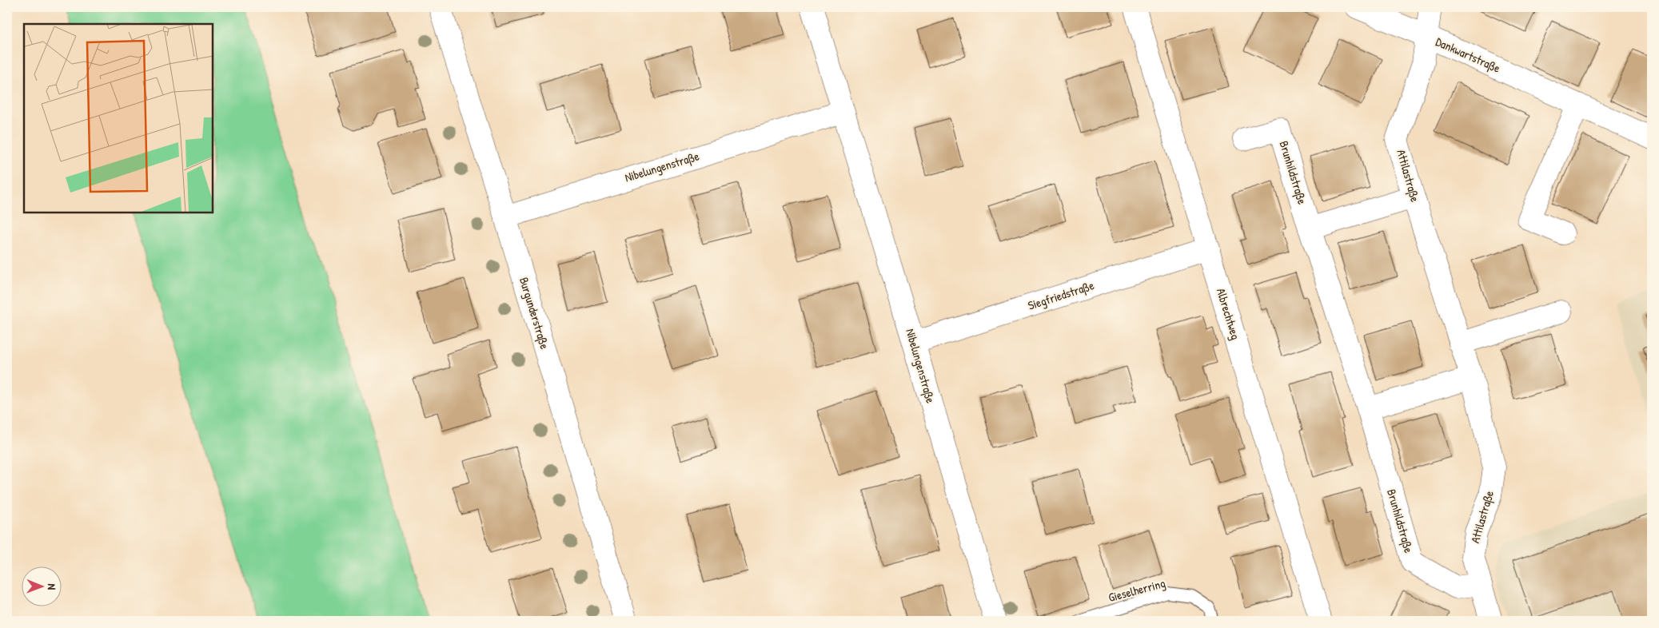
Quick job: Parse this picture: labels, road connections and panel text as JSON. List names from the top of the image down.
{
  "streets": {
    "street": [
      "Dankwartstraße",
      "Nibelungenstraße",
      "Brunhildstraße",
      "Attilastraße",
      "Siegfriedstraße",
      "Burgunderstraße",
      "Albrechtweg"
    ],
    "lane": ["Gieselherring"]
  },
  "crossings": [
    ["Dankwartstraße", "Attilastraße"],
    ["Nibelungenstraße", "Siegfriedstraße"],
    ["Nibelungenstraße", "Burgunderstraße"],
    ["Brunhildstraße", "Attilastraße"],
    ["Siegfriedstraße", "Albrechtweg"]
  ],
  "north": "right"
}
